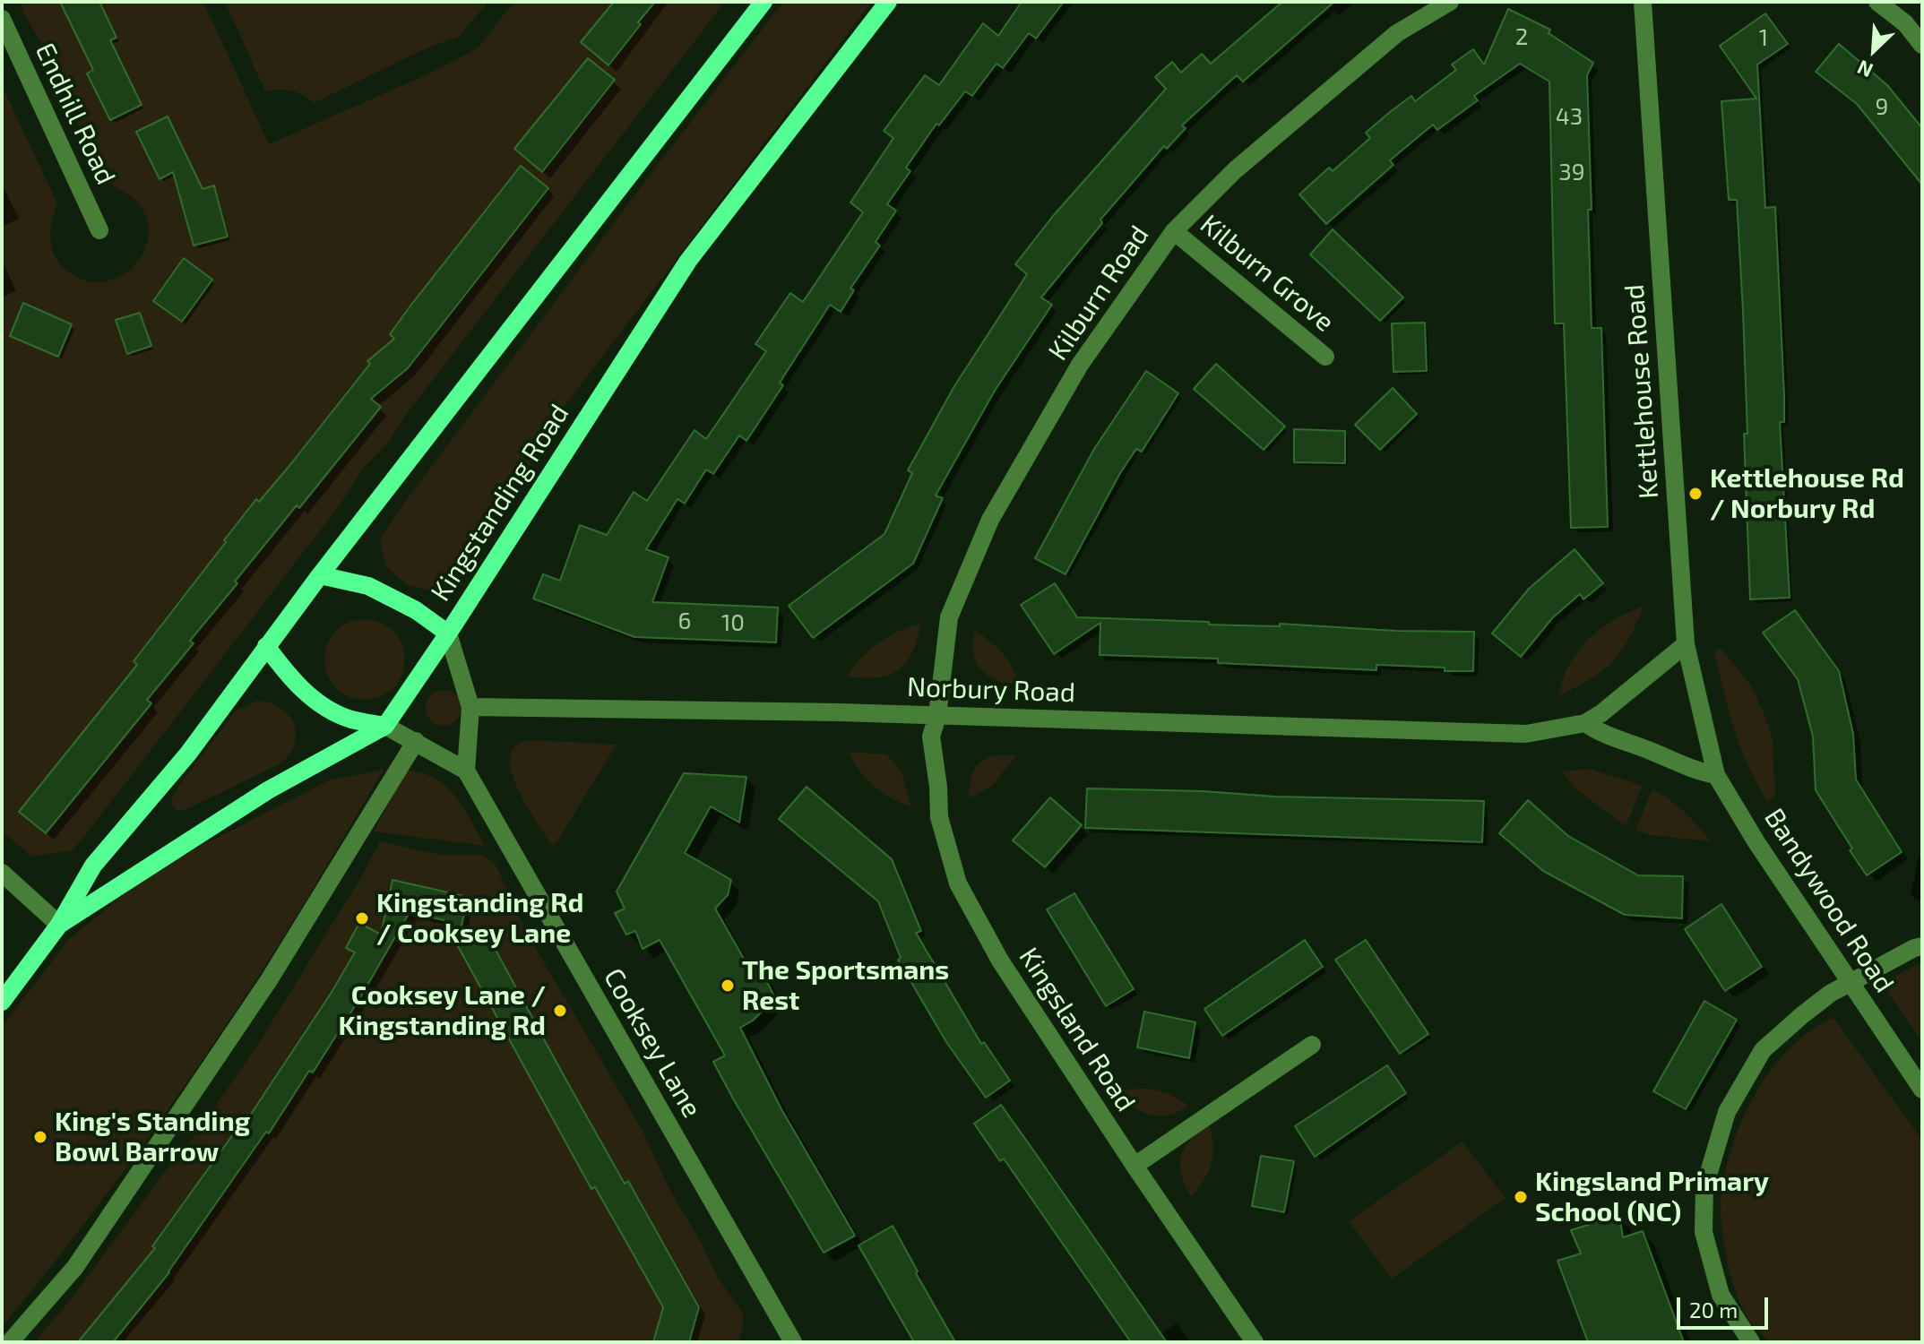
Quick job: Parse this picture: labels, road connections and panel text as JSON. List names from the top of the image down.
{
  "streets": {
    "main road": ["Kingstanding Road"],
    "street": [
      "Endhill Road",
      "Kilburn Grove",
      "Kilburn Road",
      "Kettlehouse Road",
      "Norbury Road",
      "Bandywood Road",
      "Kingsland Road",
      "Cooksey Lane"
    ]
  },
  "crossings": [
    ["Kilburn Grove", "Kilburn Road"],
    ["Kilburn Road", "Norbury Road"],
    ["Kilburn Road", "Kingsland Road"],
    ["Kettlehouse Road", "Norbury Road"],
    ["Kettlehouse Road", "Bandywood Road"],
    ["Kingstanding Road", "Cooksey Lane"],
    ["Norbury Road", "Kingsland Road"]
  ],
  "places": [
    "Kettlehouse Rd / Norbury Rd",
    "Kingstanding Rd / Cooksey Lane",
    "The Sportsmans Rest",
    "Cooksey Lane / Kingstanding Rd",
    "King's Standing Bowl Barrow",
    "Kingsland Primary School (NC)"
  ],
  "house_numbers": [
    "2",
    "1",
    "9",
    "43",
    "39",
    "6",
    "10"
  ],
  "scale_bar": "20 m",
  "north": "bottom left"
}
